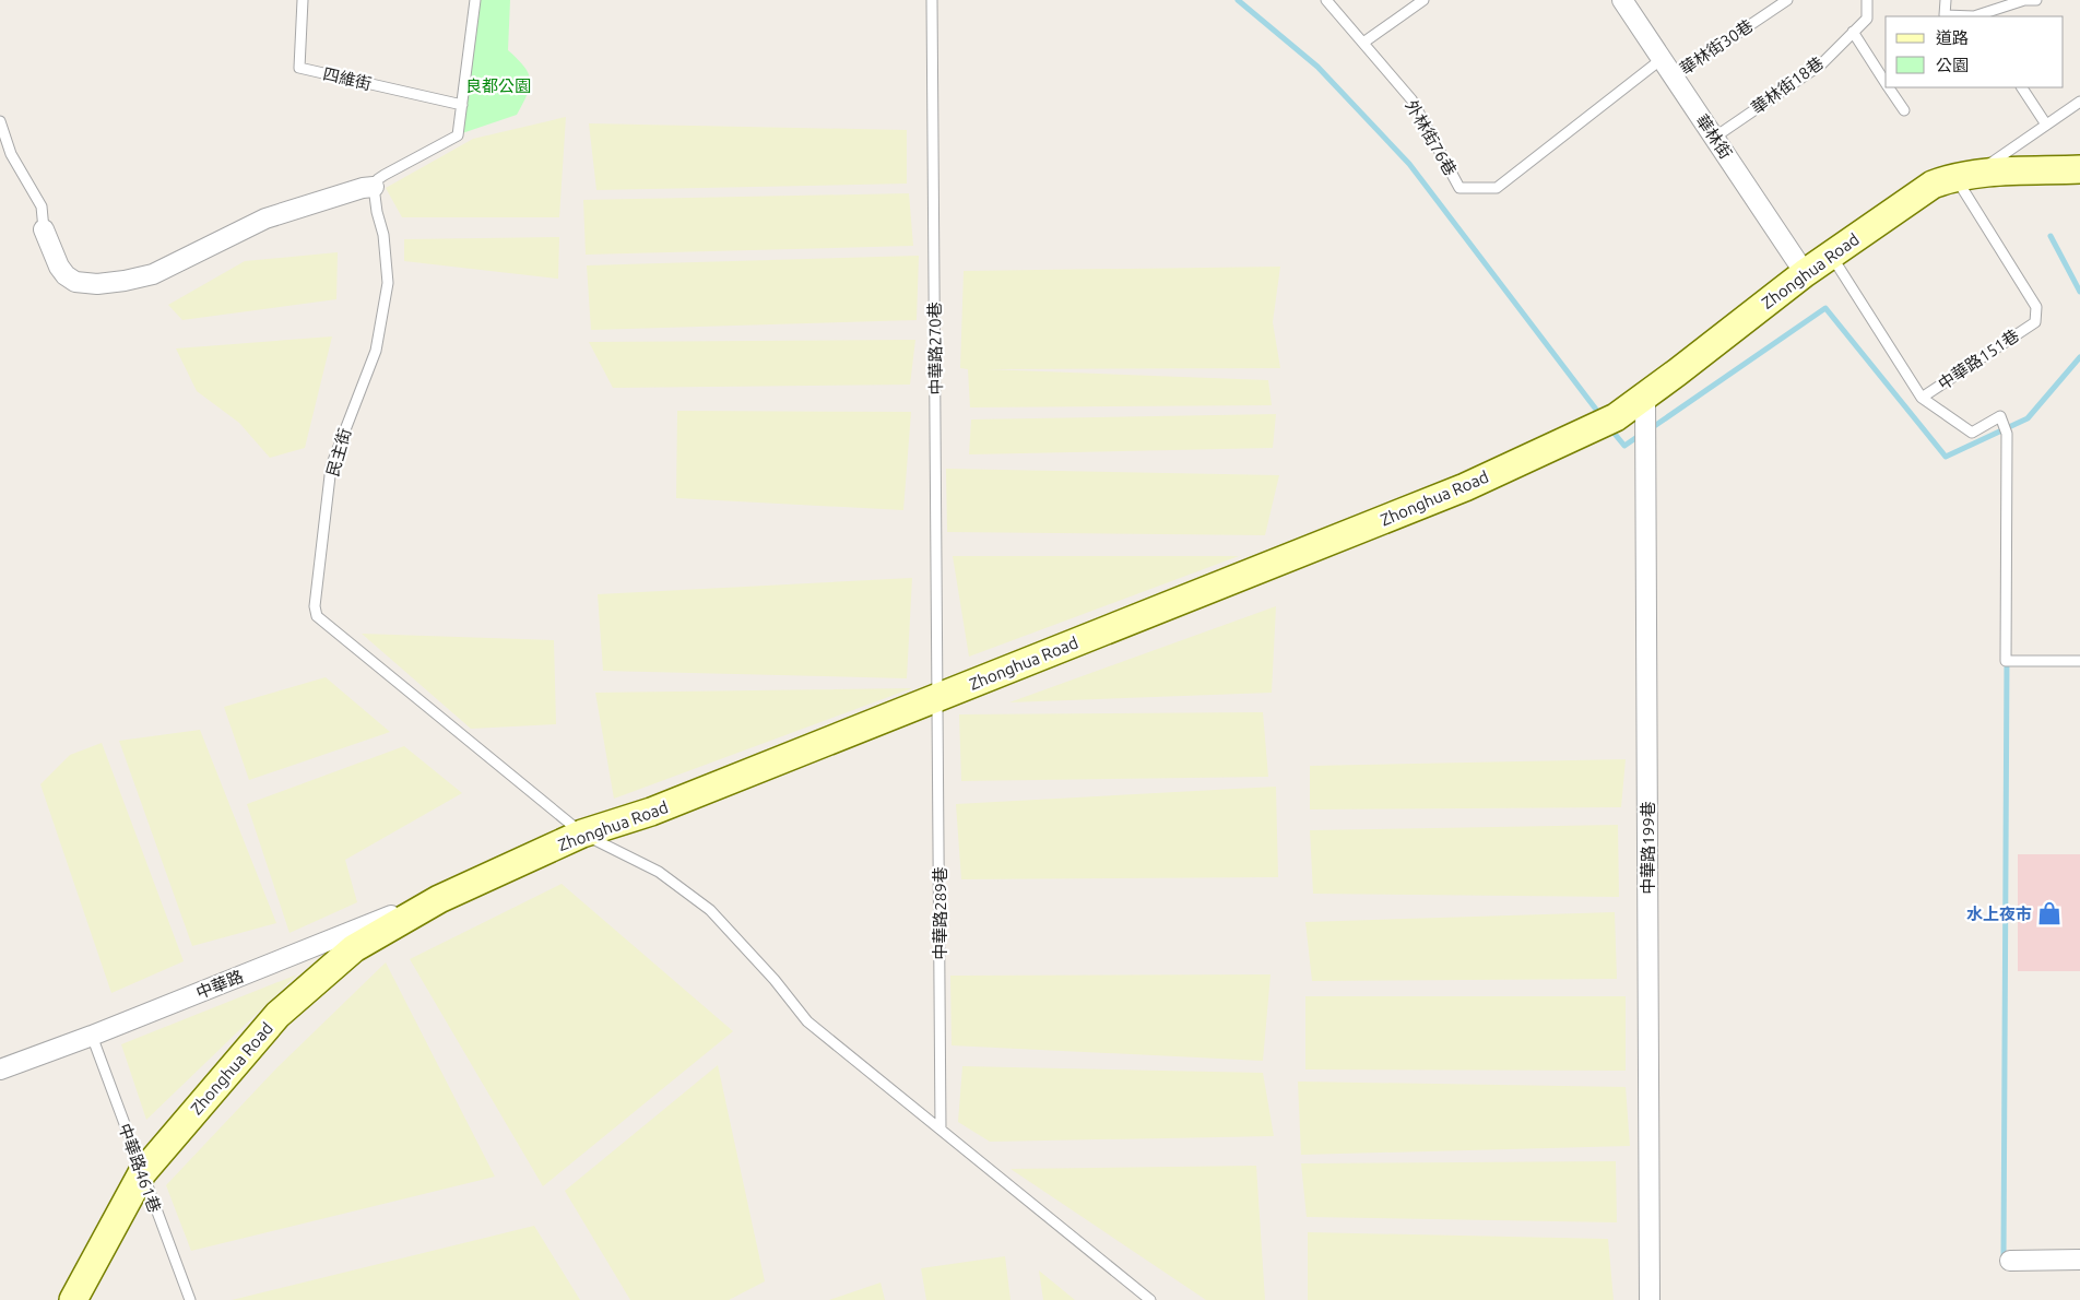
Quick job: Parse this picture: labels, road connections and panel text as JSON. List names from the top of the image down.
{
  "streets": {
    "main road": ["Zhonghua Road"],
    "street": ["華林街", "中華路199巷", "中華路"],
    "lane": [
      "華林街30巷",
      "四維街",
      "華林街18巷",
      "外林街76巷",
      "中華路270巷",
      "中華路151巷",
      "民主街",
      "中華路289巷",
      "中華路461巷"
    ]
  },
  "crossings": [
    ["華林街30巷", "華林街"],
    ["華林街18巷", "華林街"],
    ["華林街", "外林街76巷"],
    ["華林街", "Zhonghua Road"],
    ["Zhonghua Road", "中華路270巷"],
    ["Zhonghua Road", "中華路151巷"],
    ["Zhonghua Road", "民主街"],
    ["Zhonghua Road", "中華路199巷"],
    ["Zhonghua Road", "中華路289巷"],
    ["Zhonghua Road", "中華路"],
    ["Zhonghua Road", "中華路461巷"],
    ["中華路270巷", "中華路289巷"],
    ["中華路", "中華路461巷"]
  ],
  "parks": ["良都公園"],
  "places": {
    "shop": ["水上夜市"]
  },
  "legend": ["道路", "公園"]
}
